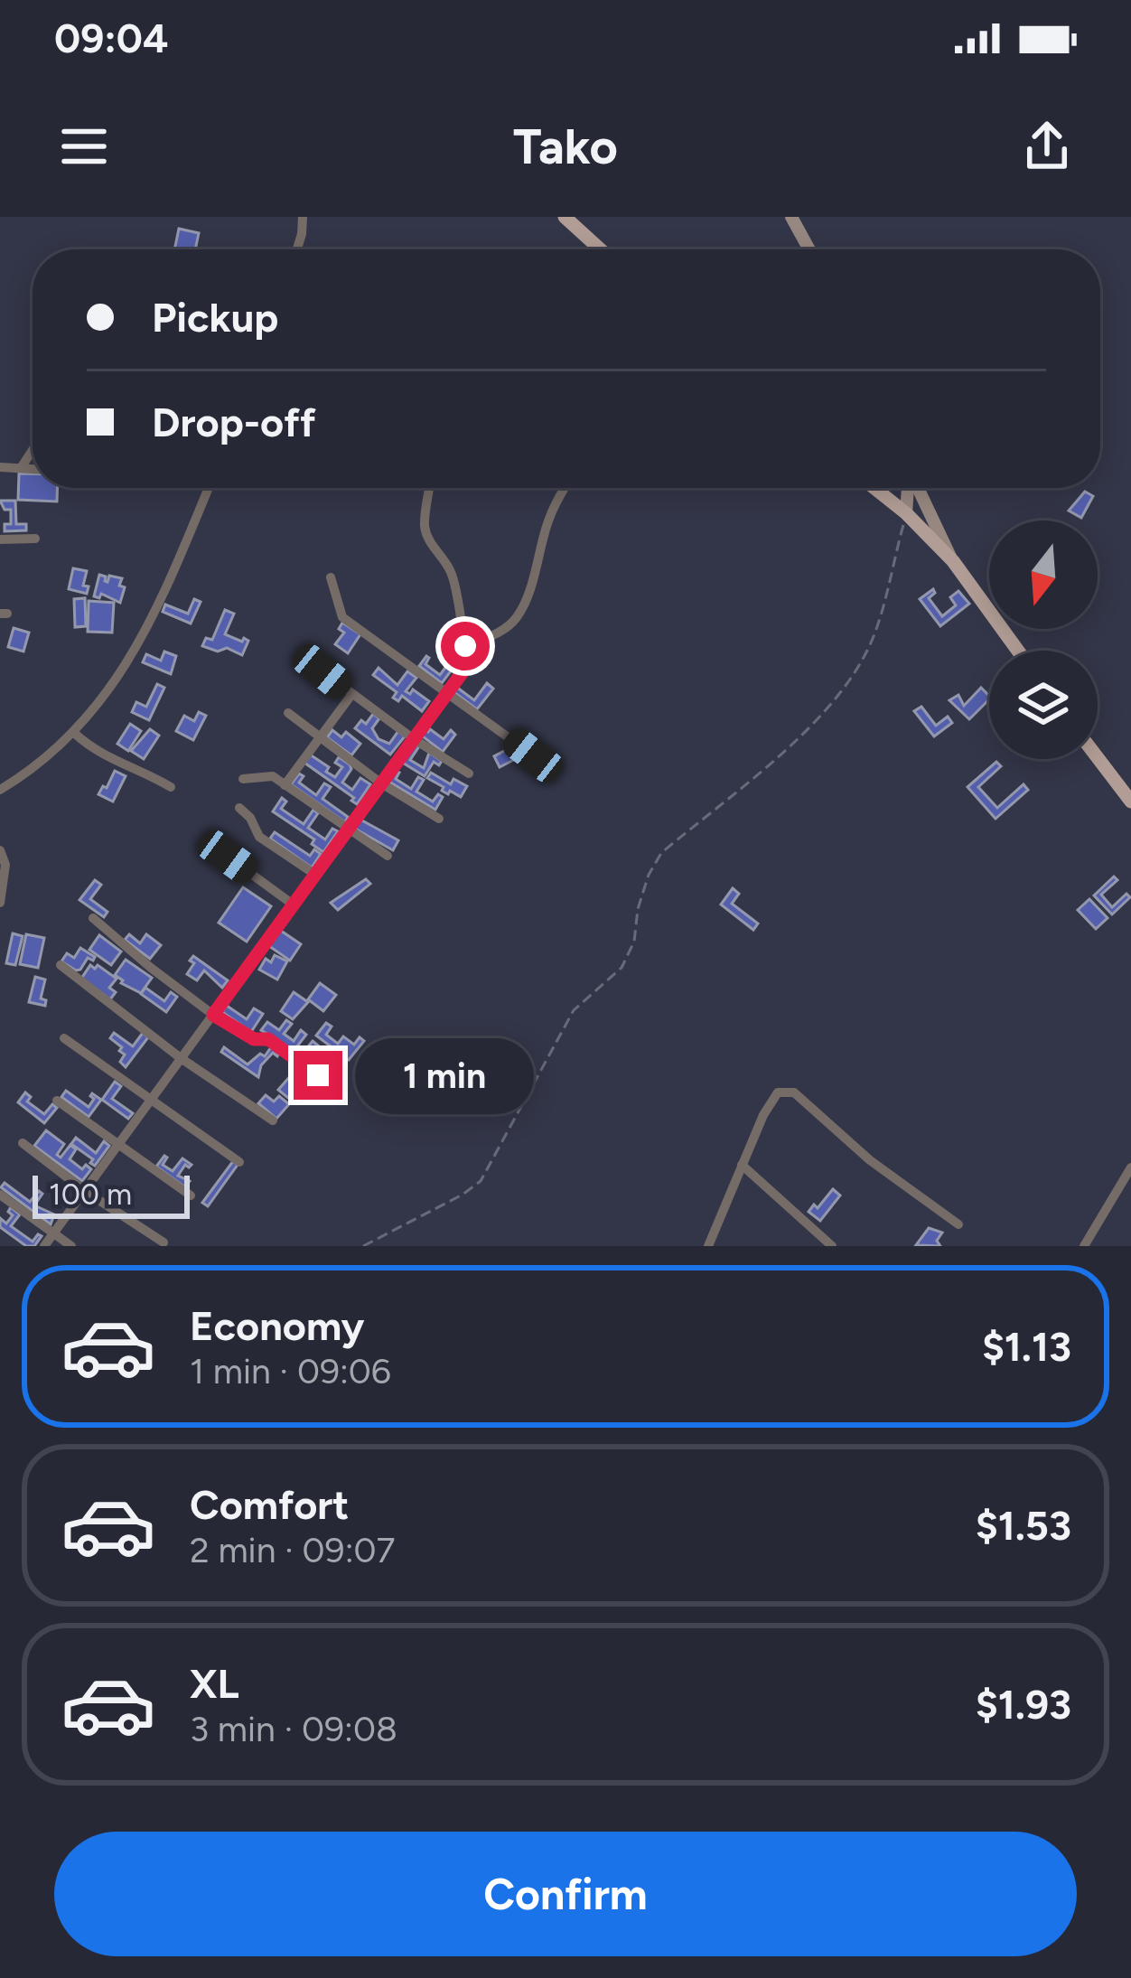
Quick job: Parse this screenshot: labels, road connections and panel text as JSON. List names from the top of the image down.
{
  "scale_bar": "100 m",
  "north": "bottom",
  "page": {
    "status": "09:04",
    "header": "Tako",
    "banner": ["Pickup", "Drop-off"],
    "bubble": "1 min",
    "scale": "100 m",
    "list": [
      {
        "name": "Economy",
        "note": "1 min · 09:06",
        "value": "$1.13"
      },
      {
        "name": "Comfort",
        "note": "2 min · 09:07",
        "value": "$1.53"
      },
      {
        "name": "XL",
        "note": "3 min · 09:08",
        "value": "$1.93"
      }
    ],
    "buttons": "Confirm"
  }
}
